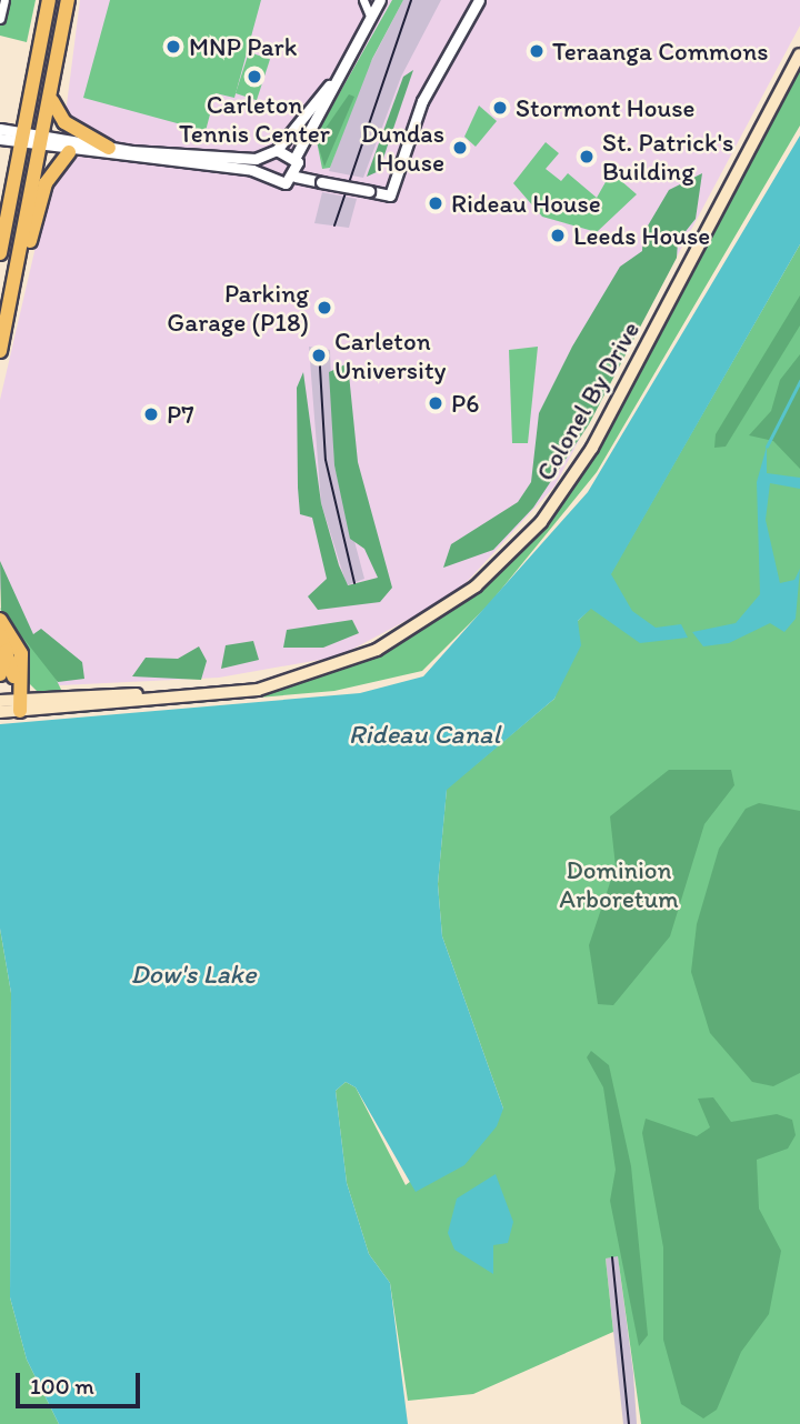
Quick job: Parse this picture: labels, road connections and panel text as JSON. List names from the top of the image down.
{
  "streets": {
    "main road": ["Colonel By Drive"]
  },
  "water": ["Rideau Canal", "Dow's Lake"],
  "parks": ["Dominion Arboretum"],
  "places": [
    "MNP Park",
    "Teraanga Commons",
    "Carleton Tennis Center",
    "Stormont House",
    "Dundas House",
    "St. Patrick's Building",
    "Rideau House",
    "Leeds House",
    "Parking Garage (P18)",
    "Carleton University",
    "P6",
    "P7"
  ],
  "scale_bar": "100 m"
}
